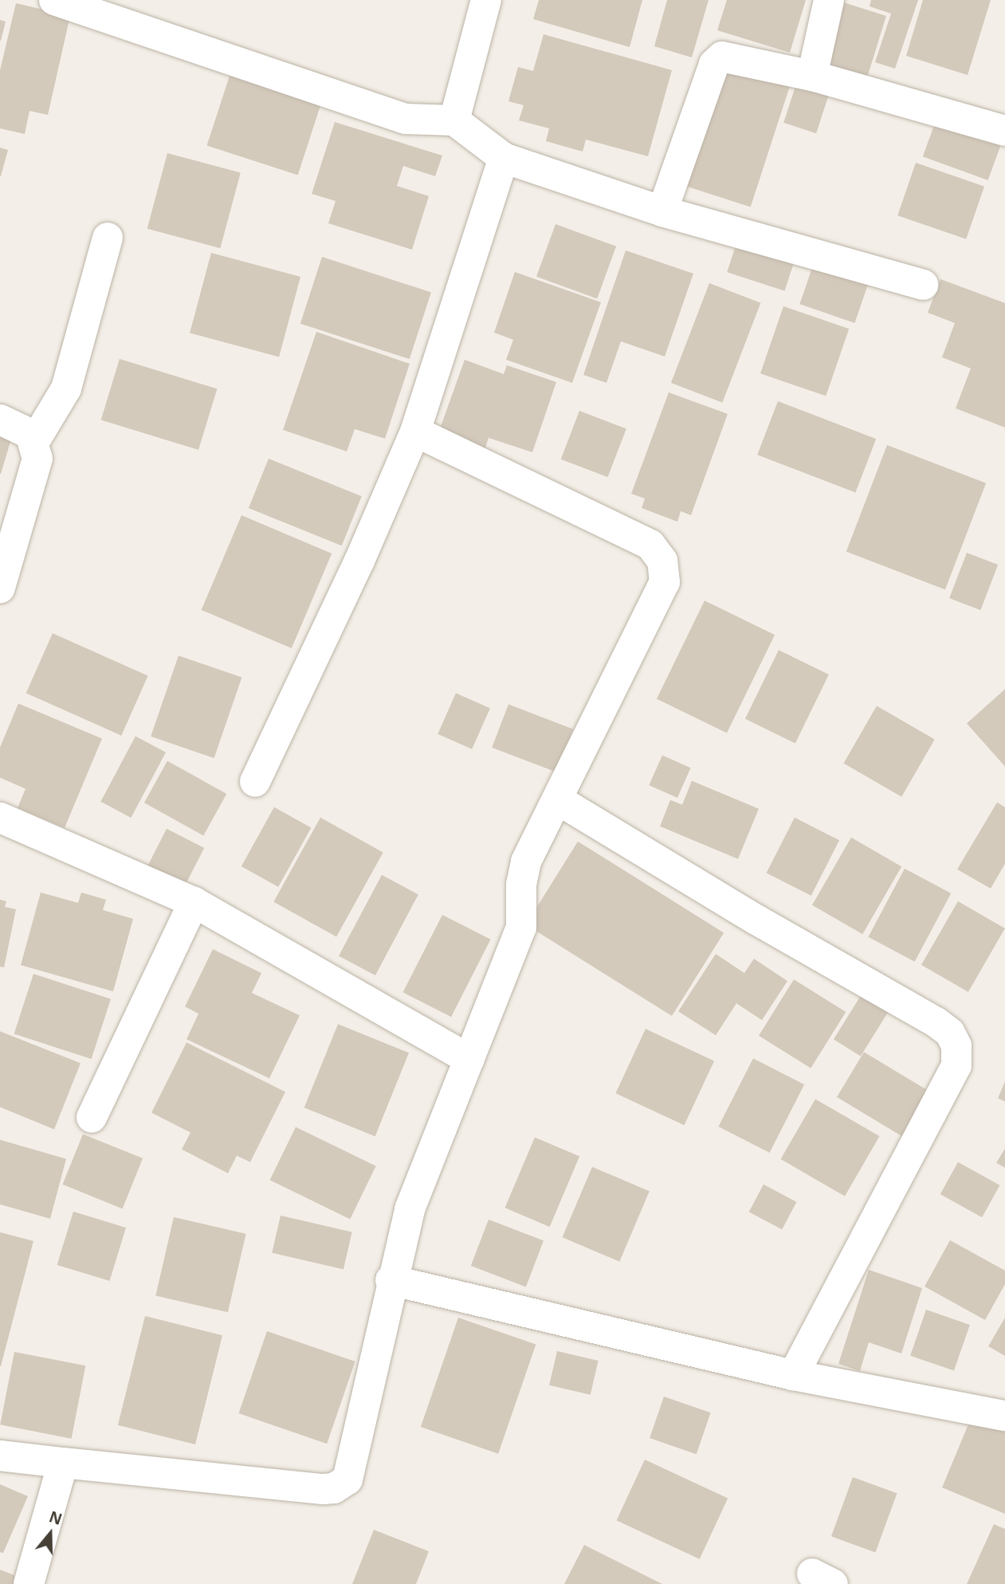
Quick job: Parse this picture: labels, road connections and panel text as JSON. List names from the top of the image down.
{
  "north": "top"
}
